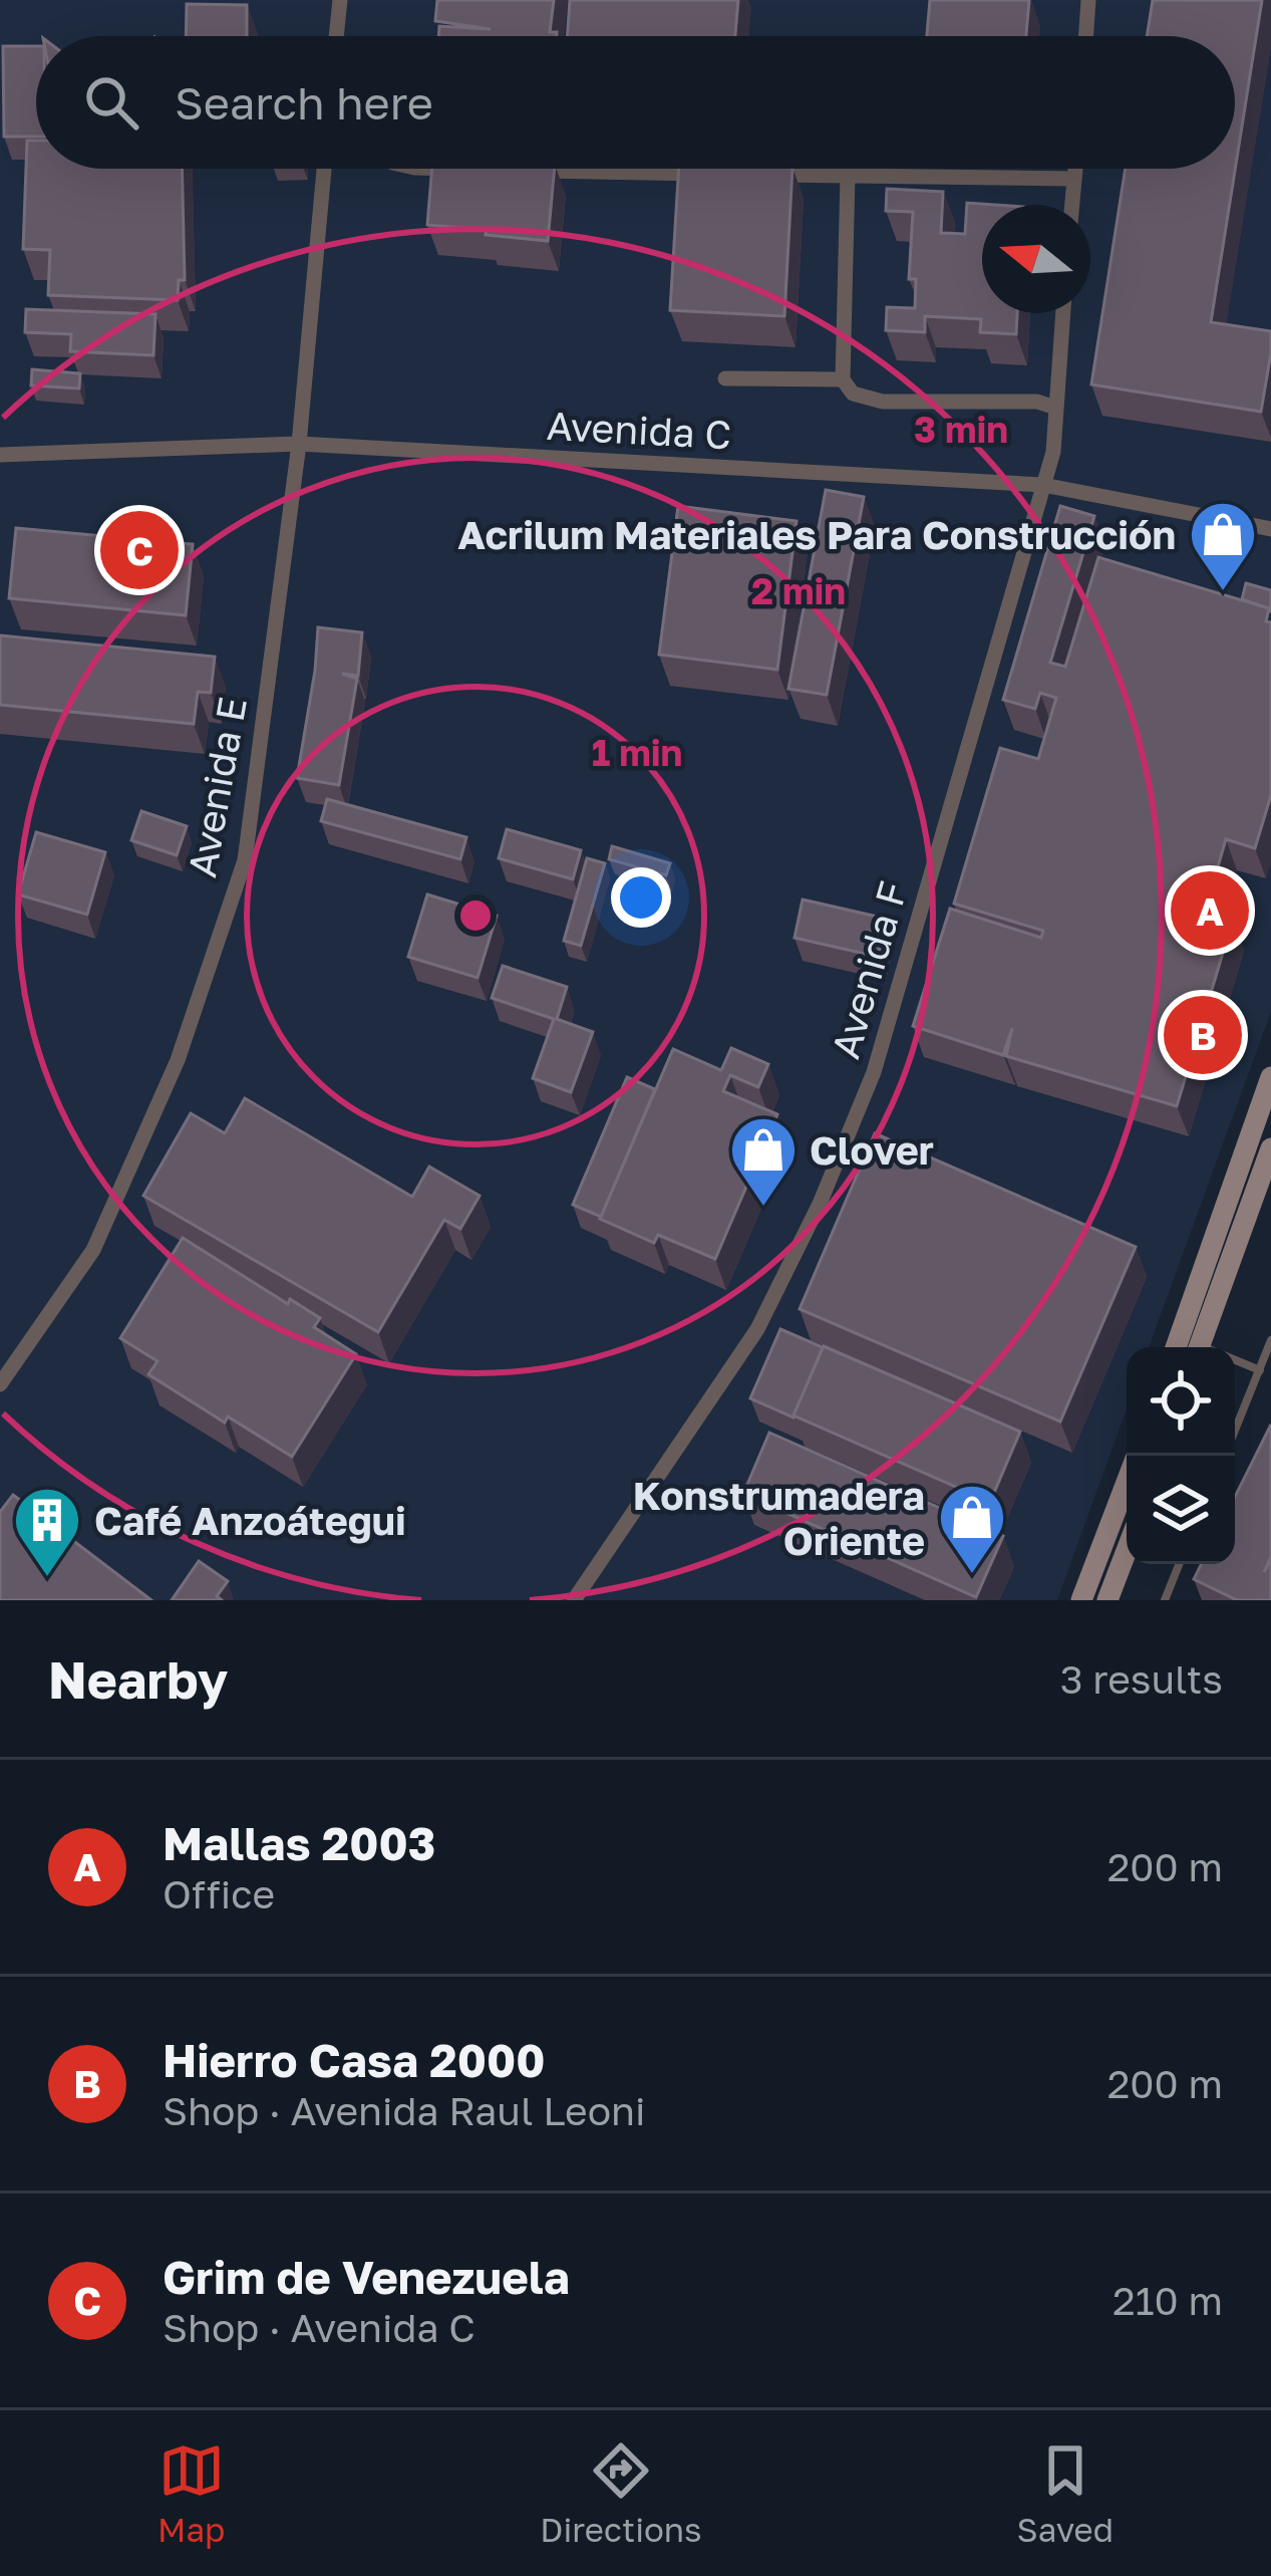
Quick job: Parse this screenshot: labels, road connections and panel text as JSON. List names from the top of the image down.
{
  "streets": {
    "street": ["Avenida C", "Avenida E", "Avenida F"]
  },
  "crossings": [
    ["Avenida C", "Avenida E"],
    ["Avenida C", "Avenida F"]
  ],
  "places": {
    "shop": ["Acrilum Materiales Para Construcción", "Clover", "Konstrumadera Oriente"],
    "building": ["Café Anzoátegui"]
  },
  "north": "left",
  "page": {
    "search": "Search here",
    "pins": ["C", "A", "B"],
    "heading": ["Nearby", "3 results"],
    "list": [
      {
        "mark": "A",
        "name": "Mallas 2003",
        "note": "Office",
        "value": "200 m"
      },
      {
        "mark": "B",
        "name": "Hierro Casa 2000",
        "note": "Shop · Avenida Raul Leoni",
        "value": "200 m"
      },
      {
        "mark": "C",
        "name": "Grim de Venezuela",
        "note": "Shop · Avenida C",
        "value": "210 m"
      }
    ],
    "nav": ["Map", "Directions", "Saved"]
  },
  "rings": ["3 min", "2 min", "1 min"]
}
